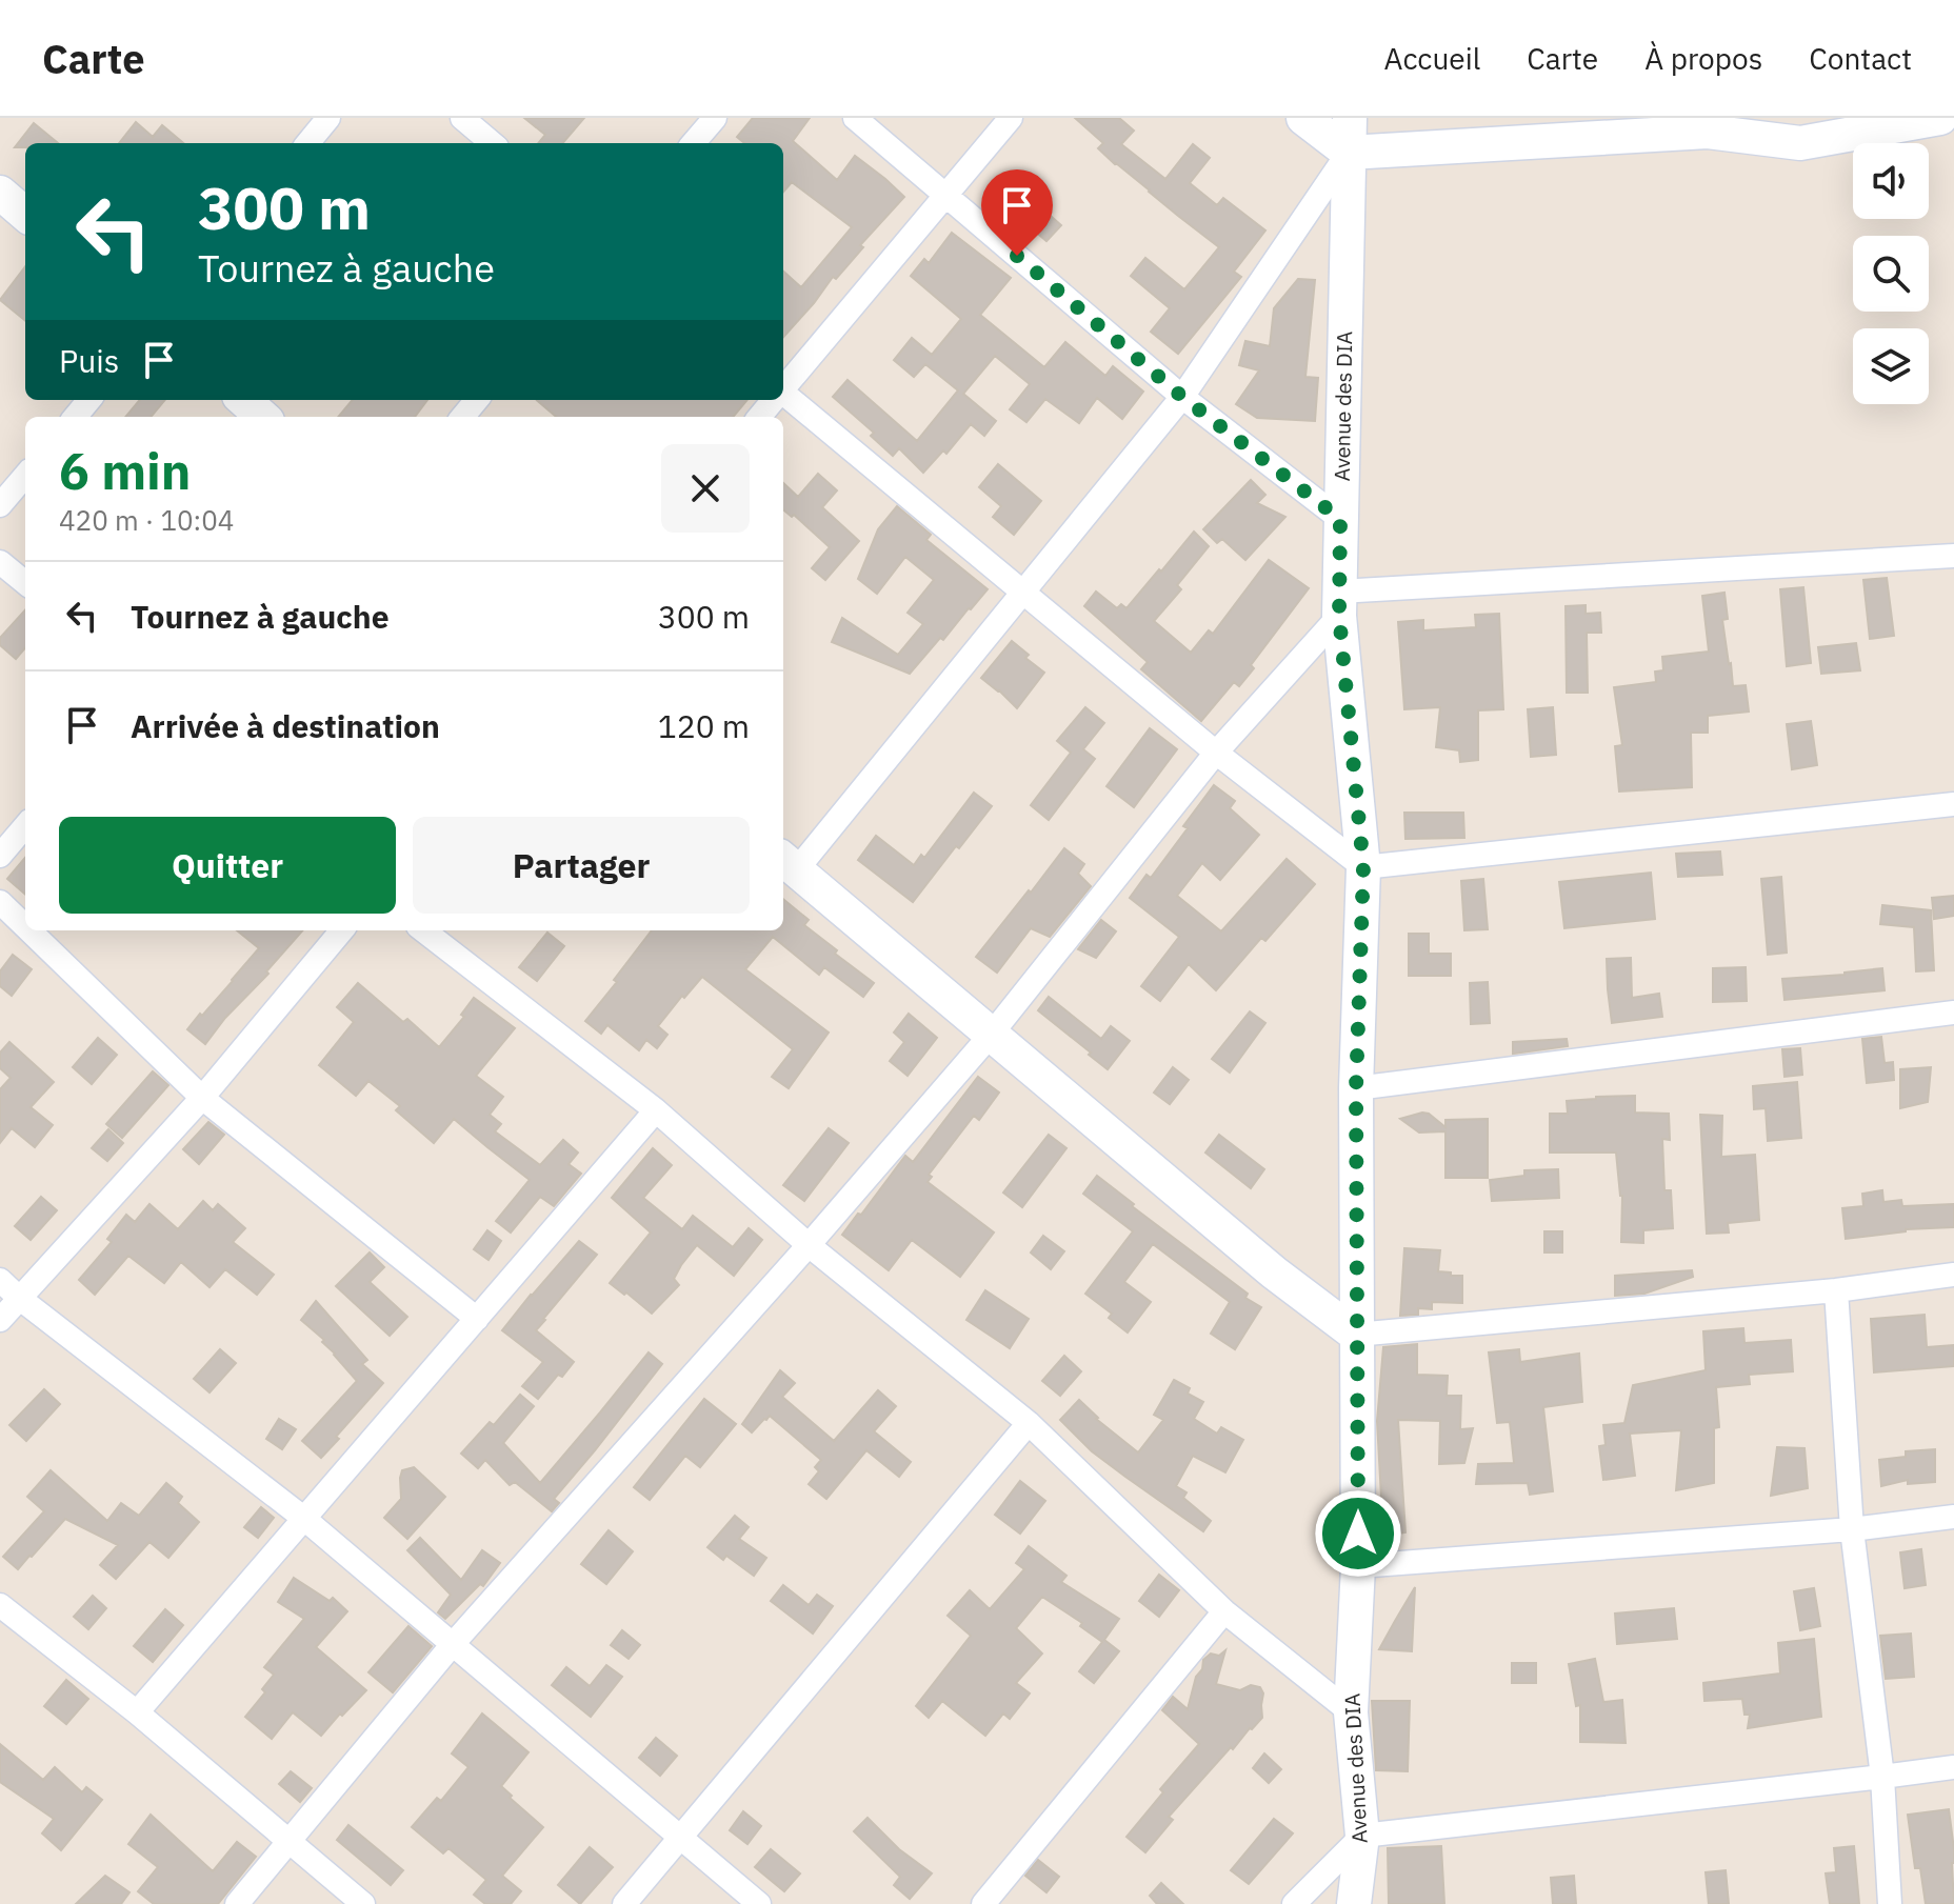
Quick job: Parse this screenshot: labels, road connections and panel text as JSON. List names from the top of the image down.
{
  "streets": {
    "street": ["Avenue des DIA"]
  },
  "page": {
    "header": "Carte",
    "nav": [
      "Accueil",
      "Carte",
      "À propos",
      "Contact"
    ],
    "turn": ["300 m", "Tournez à gauche"],
    "then": "Puis",
    "heading": ["6 min", "420 m · 10:04"],
    "list": [
      {
        "name": "Tournez à gauche",
        "value": "300 m"
      },
      {
        "name": "Arrivée à destination",
        "value": "120 m"
      }
    ],
    "buttons": ["Quitter", "Partager"]
  }
}
